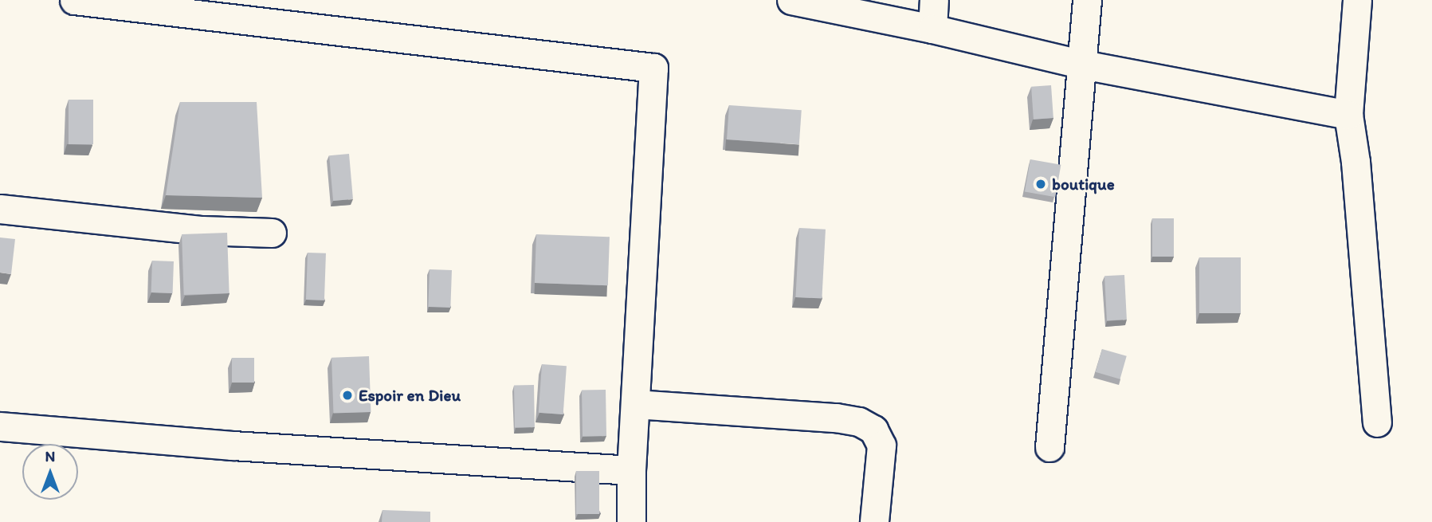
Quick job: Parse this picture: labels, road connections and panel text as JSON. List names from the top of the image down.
{
  "places": ["boutique", "Espoir en Dieu"],
  "north": "top"
}
